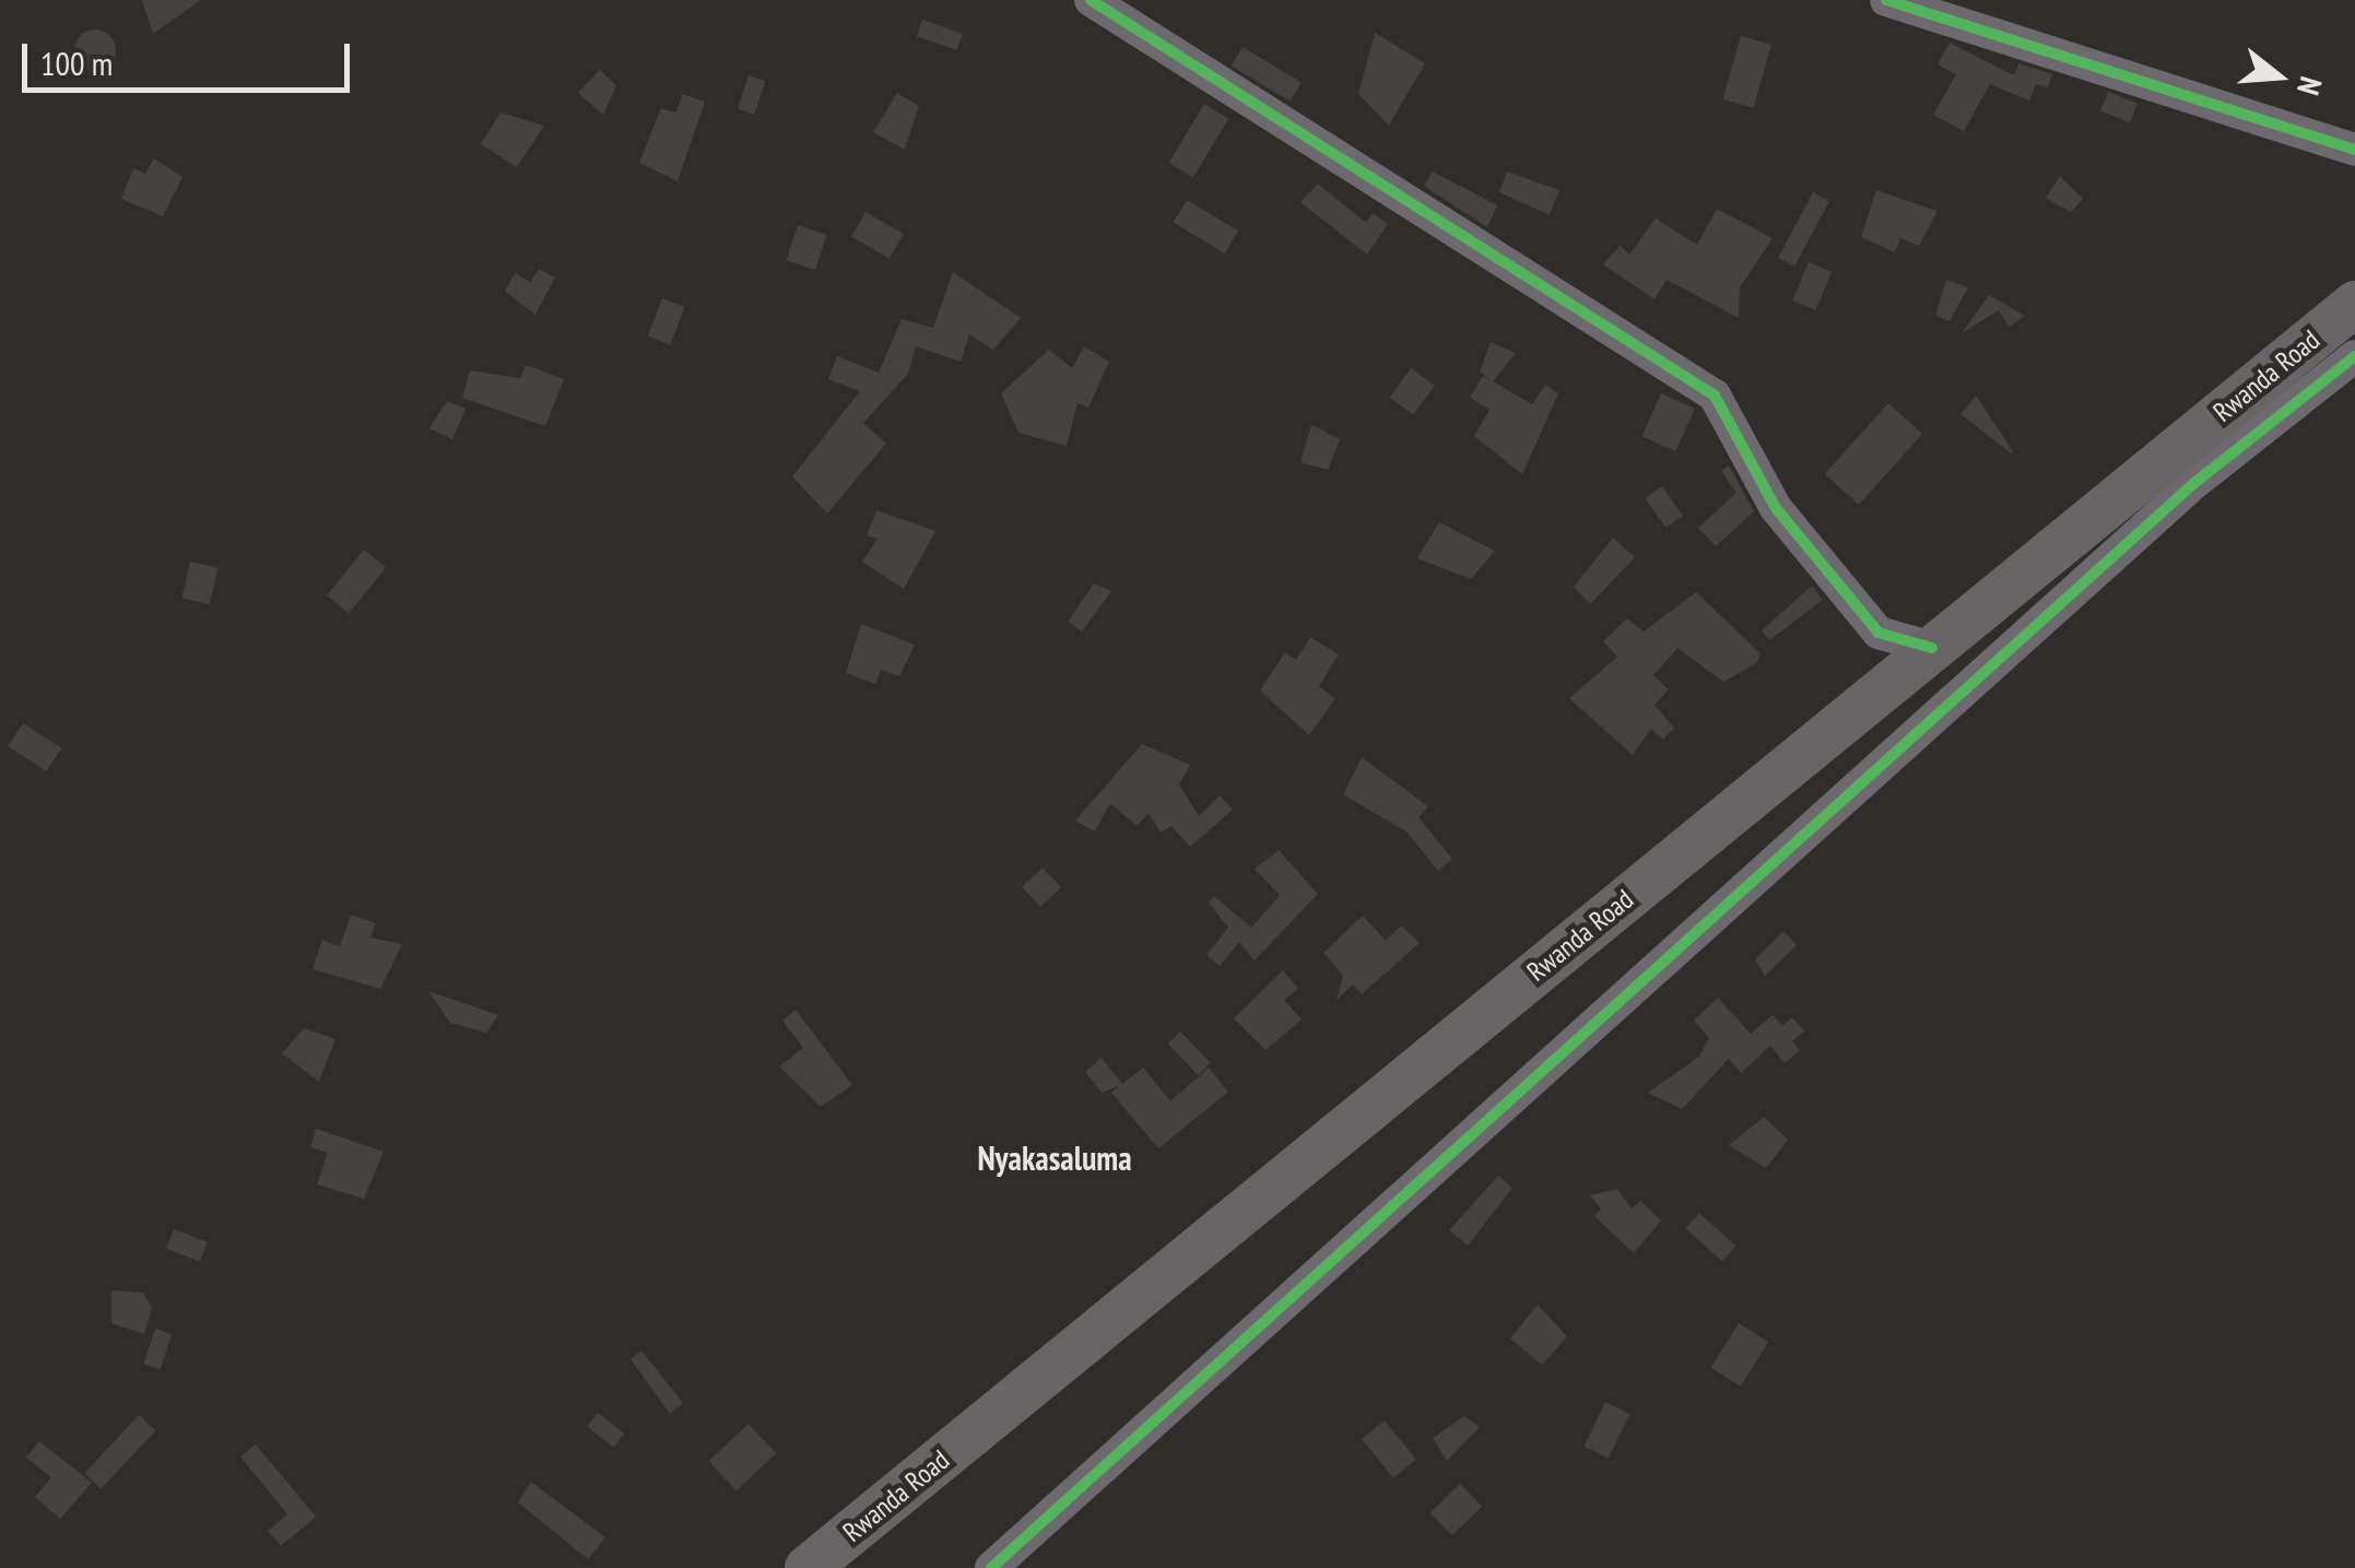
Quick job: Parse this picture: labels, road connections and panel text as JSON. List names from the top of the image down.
{
  "streets": {
    "highway": ["Rwanda Road"]
  },
  "districts": ["Nyakasaluma"],
  "scale_bar": "100 m",
  "north": "right"
}
